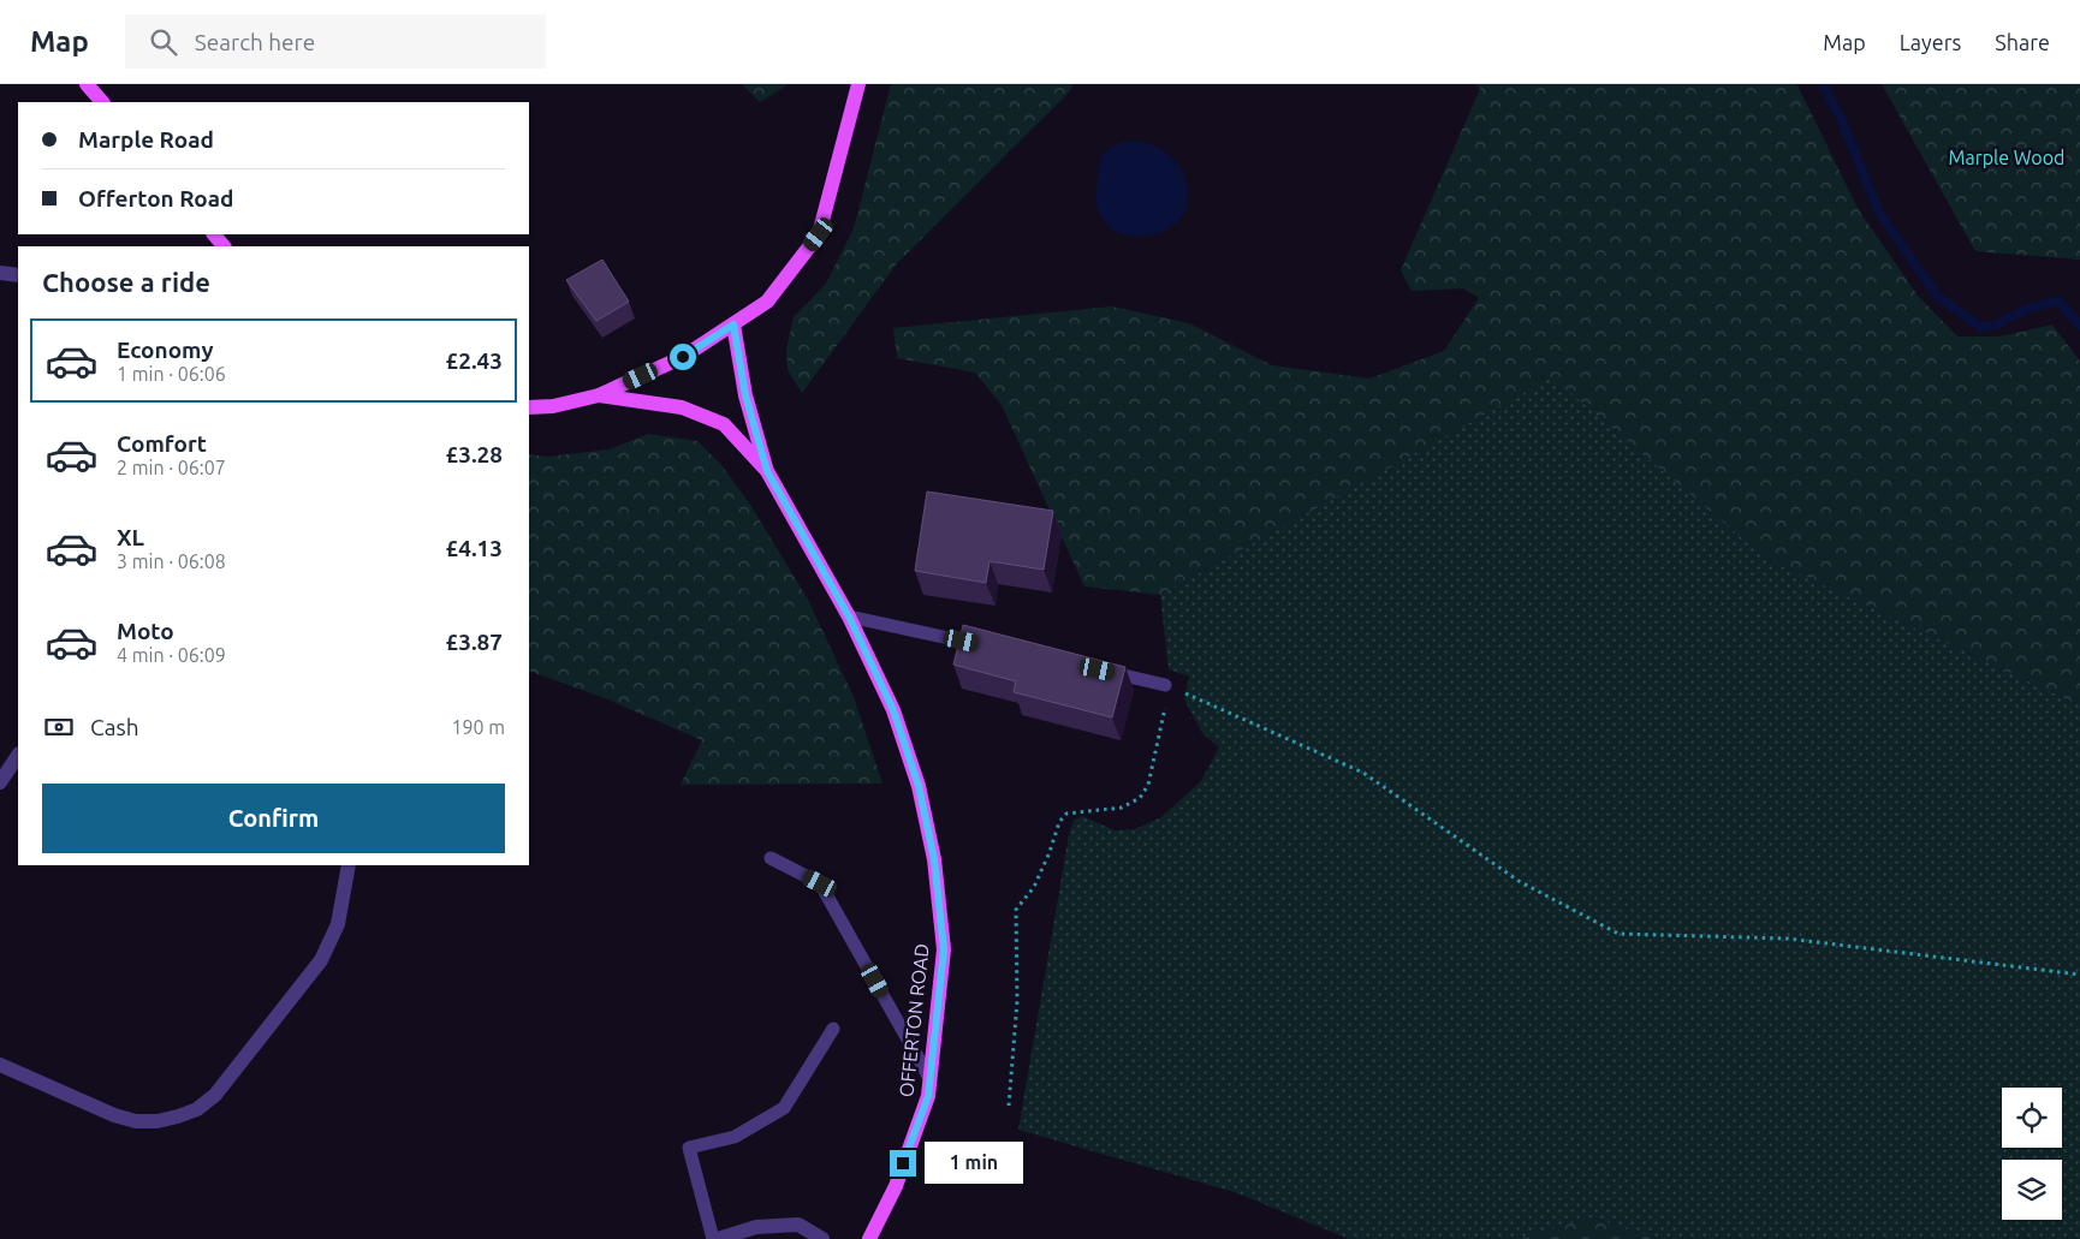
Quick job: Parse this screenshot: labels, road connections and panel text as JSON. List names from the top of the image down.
{
  "streets": {
    "main road": ["OFFERTON ROAD"]
  },
  "parks": ["Marple Wood"],
  "page": {
    "header": "Map",
    "search": "Search here",
    "nav": ["Map", "Layers", "Share"],
    "banner": ["Marple Road", "Offerton Road"],
    "heading": "Choose a ride",
    "list": [
      {
        "name": "Economy",
        "note": "1 min · 06:06",
        "value": "£2.43"
      },
      {
        "name": "Comfort",
        "note": "2 min · 06:07",
        "value": "£3.28"
      },
      {
        "name": "XL",
        "note": "3 min · 06:08",
        "value": "£4.13"
      },
      {
        "name": "Moto",
        "note": "4 min · 06:09",
        "value": "£3.87"
      }
    ],
    "pay": ["Cash", "190 m"],
    "buttons": "Confirm",
    "bubble": "1 min"
  }
}
